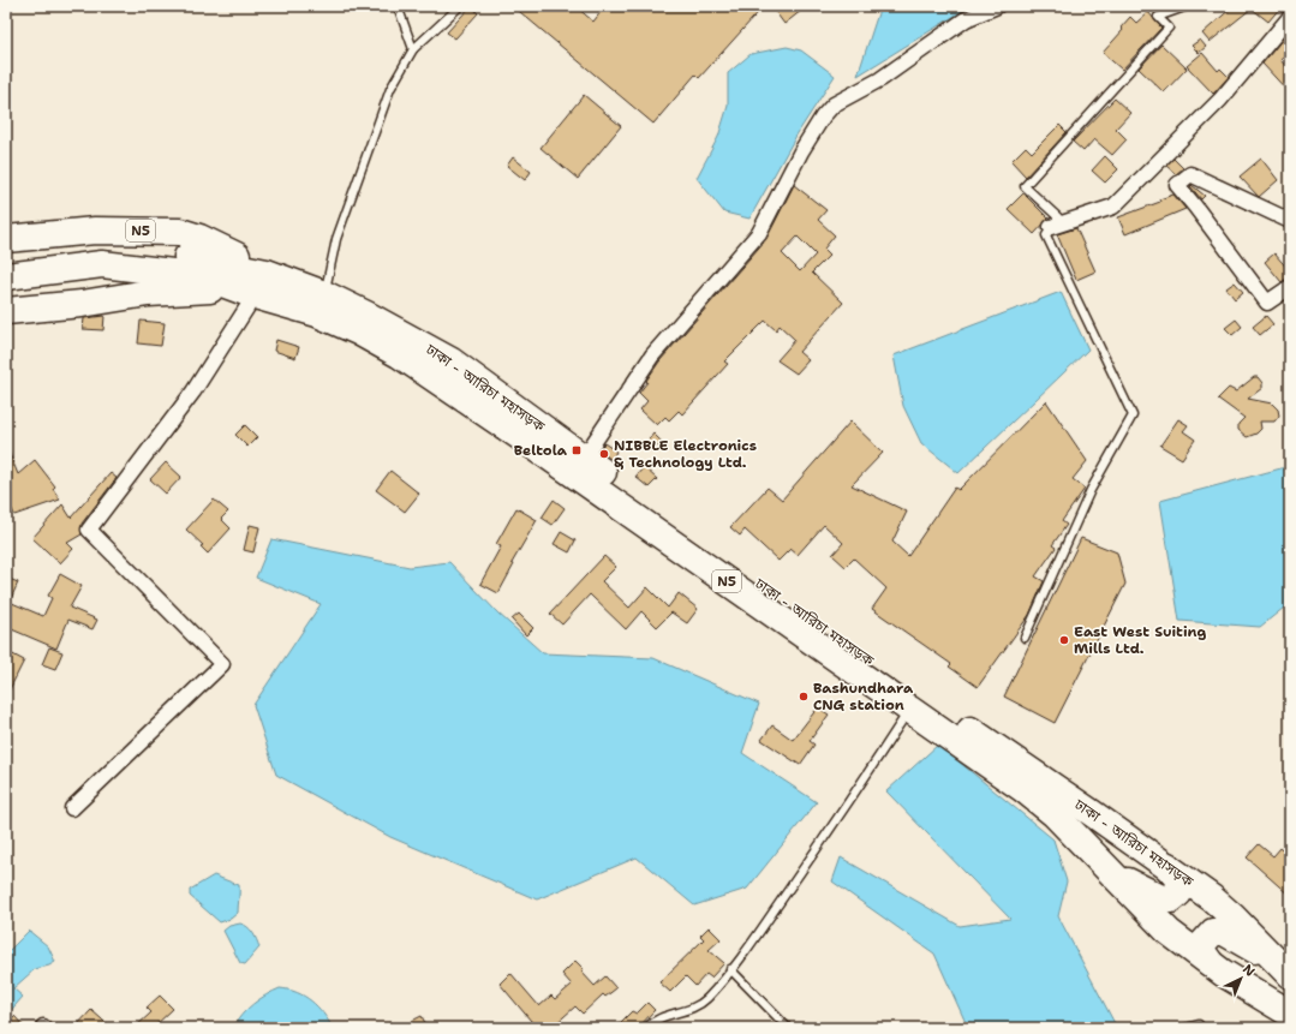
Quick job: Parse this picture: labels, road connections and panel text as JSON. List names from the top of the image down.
{
  "streets": {
    "highway": ["N5", "ঢাকা - আরিচা মহাসড়ক"]
  },
  "crossings": [
    ["N5", "ঢাকা - আরিচা মহাসড়ক"]
  ],
  "places": {
    "transit": ["Beltola"],
    "other": ["NIBBLE Electronics & Technology Ltd.", "East West Suiting Mills Ltd.", "Bashundhara CNG station"]
  },
  "north": "top right"
}
